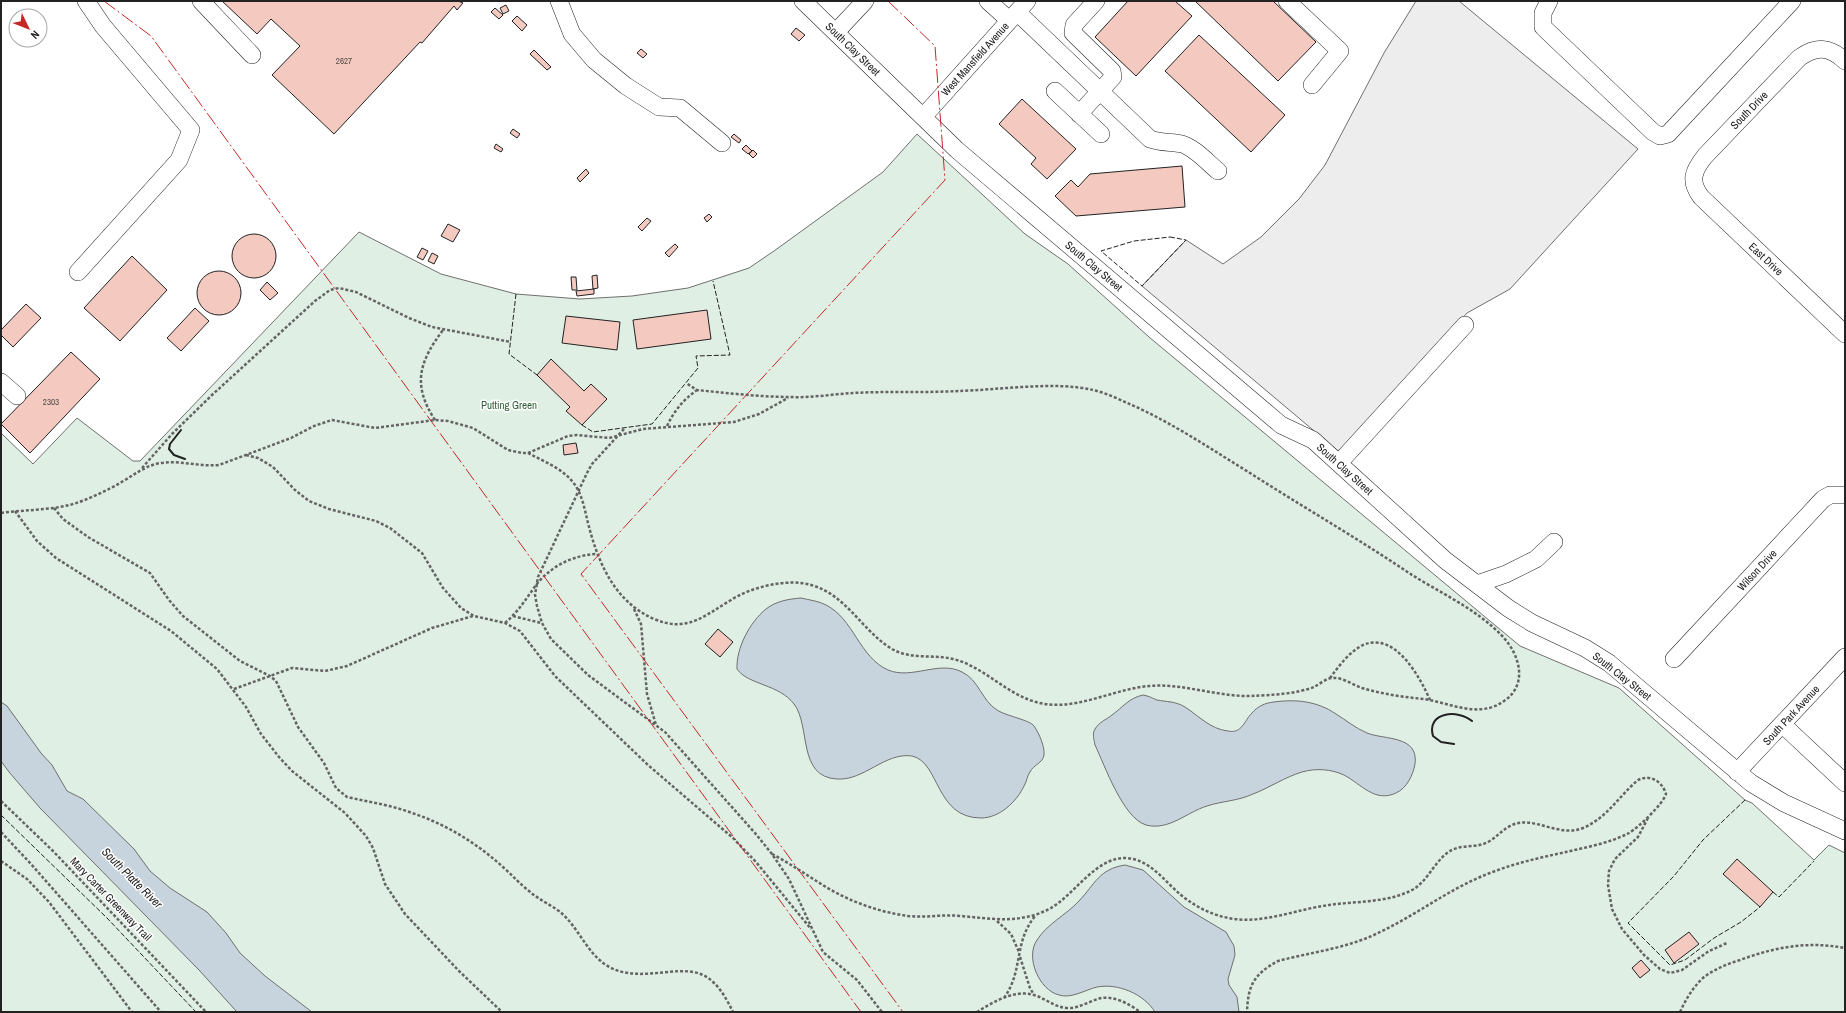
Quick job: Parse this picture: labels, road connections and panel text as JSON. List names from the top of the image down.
{
  "streets": {
    "street": [
      "South Clay Street",
      "West Mansfield Avenue",
      "South Drive",
      "East Drive",
      "Wilson Drive",
      "South Park Avenue"
    ],
    "path": ["Mary Carter Greenway Trail"]
  },
  "crossings": [
    ["South Clay Street", "West Mansfield Avenue"],
    ["South Clay Street", "South Park Avenue"],
    ["South Drive", "East Drive"]
  ],
  "water": ["South Platte River"],
  "parks": ["Putting Green"],
  "house_numbers": ["2627", "2303"],
  "north": "bottom right"
}
